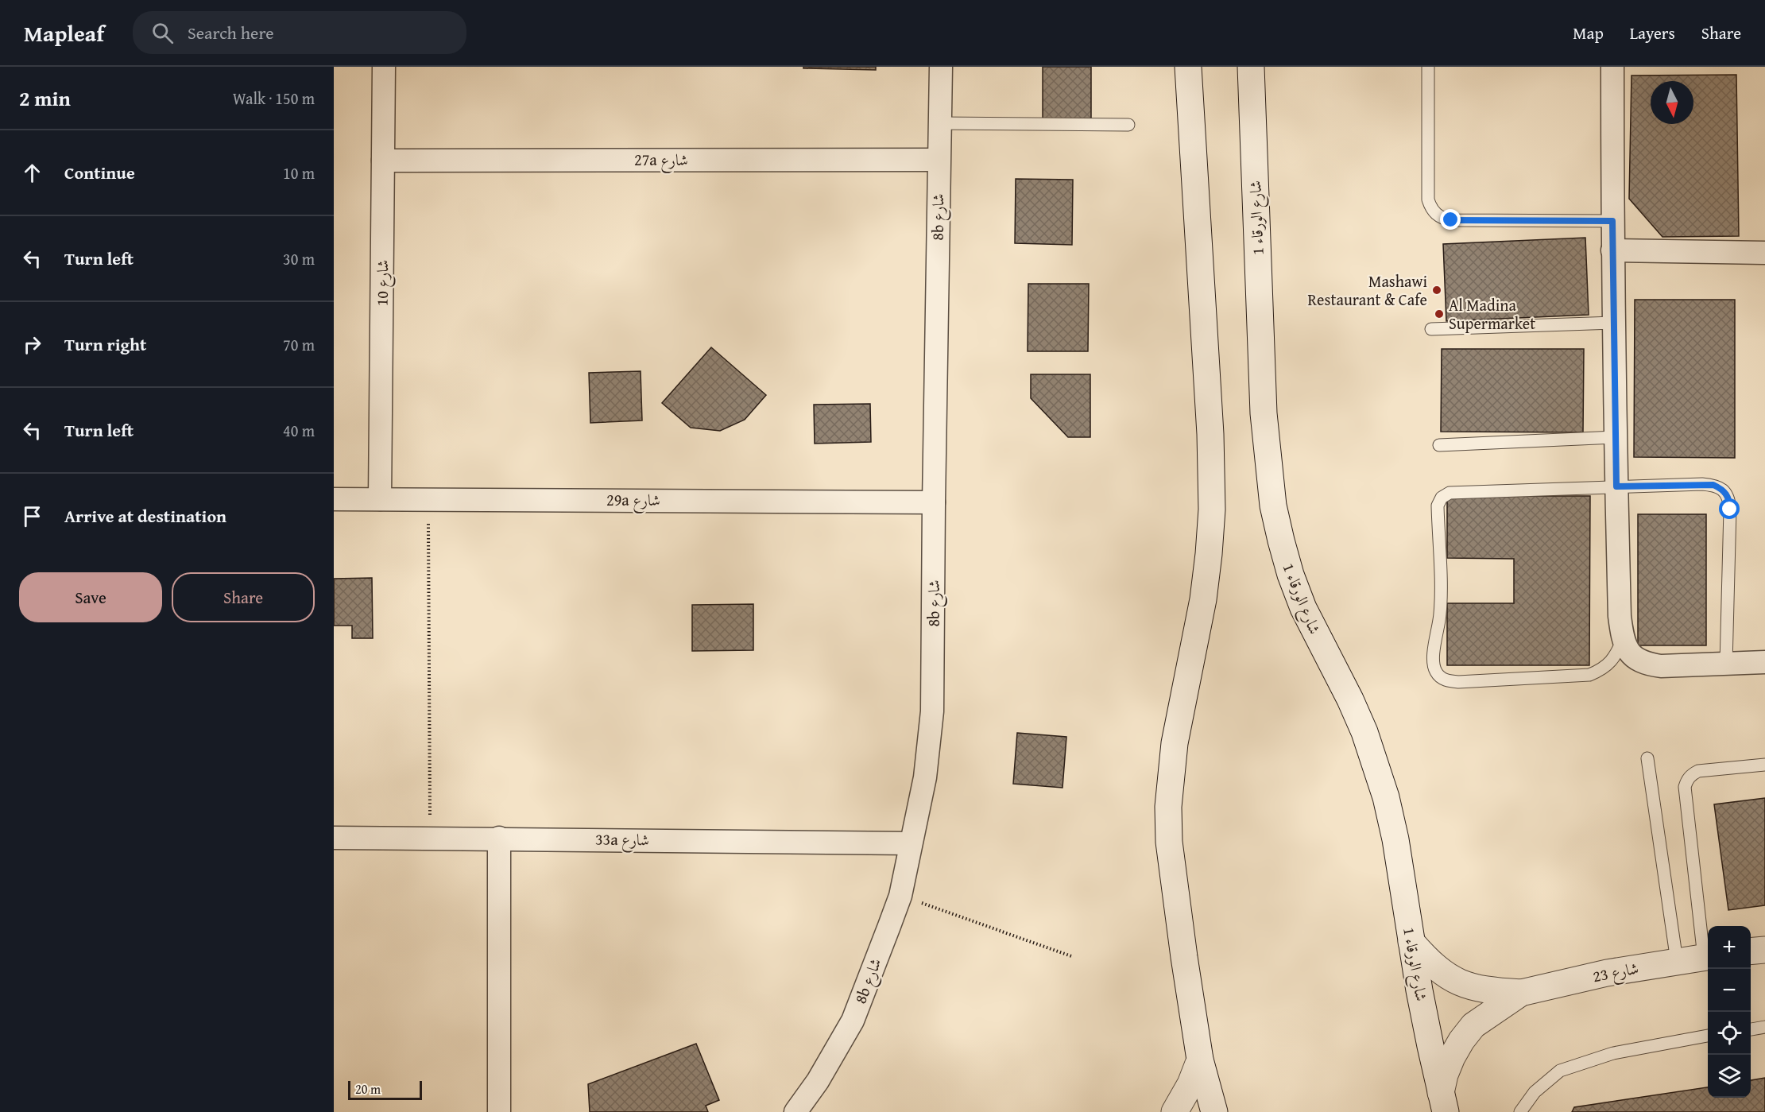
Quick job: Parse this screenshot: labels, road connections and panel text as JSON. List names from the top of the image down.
{
  "streets": {
    "main road": ["شارع الورقاء 1", "شارع 23"],
    "street": [
      "27a شارع",
      "8b شارع",
      "شارع 10",
      "29a شارع",
      "33a شارع"
    ]
  },
  "crossings": [
    ["27a شارع", "8b شارع"],
    ["27a شارع", "شارع 10"],
    ["8b شارع", "29a شارع"],
    ["8b شارع", "33a شارع"],
    ["شارع الورقاء 1", "شارع 23"],
    ["شارع 10", "29a شارع"]
  ],
  "places": ["Mashawi Restaurant & Cafe", "Al Madina Supermarket"],
  "scale_bar": "20 m",
  "north": "bottom",
  "page": {
    "header": "Mapleaf",
    "search": "Search here",
    "nav": ["Map", "Layers", "Share"],
    "heading": ["2 min", "Walk · 150 m"],
    "list": [
      ["Continue", "10 m"],
      ["Turn left", "30 m"],
      ["Turn right", "70 m"],
      ["Turn left", "40 m"],
      "Arrive at destination"
    ],
    "buttons": ["Save", "Share"],
    "map_buttons": ["+", "−"],
    "scale": "20 m"
  }
}
